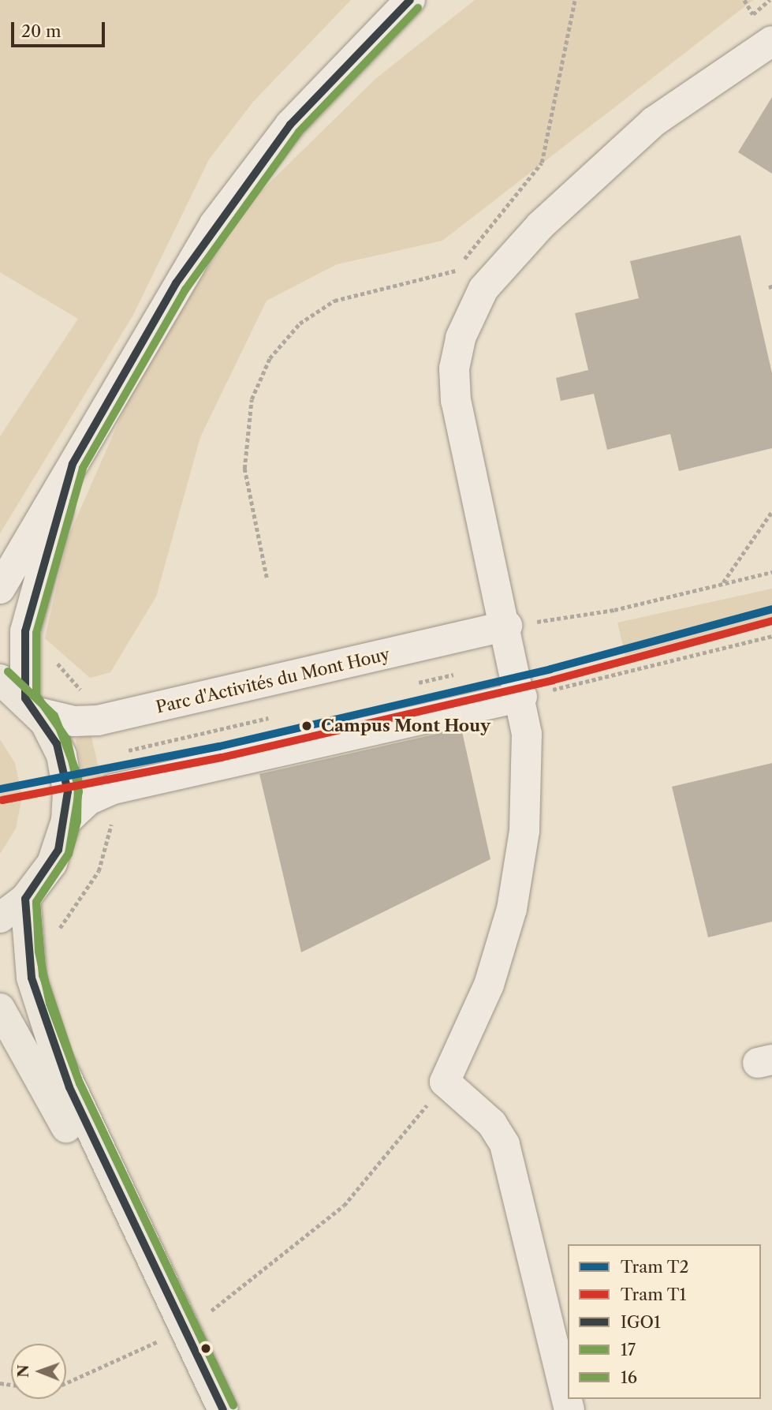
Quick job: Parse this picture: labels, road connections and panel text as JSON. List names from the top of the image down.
{
  "streets": {
    "street": ["Parc d'Activités du Mont Houy"]
  },
  "places": ["Campus Mont Houy"],
  "lines": [
    "transit line IGO1",
    "transit line 17",
    "tram line T2",
    "tram line T1",
    "transit line 16"
  ],
  "legend": [
    "Tram T2",
    "Tram T1",
    "IGO1",
    "17",
    "16"
  ],
  "scale_bar": "20 m",
  "north": "left"
}
